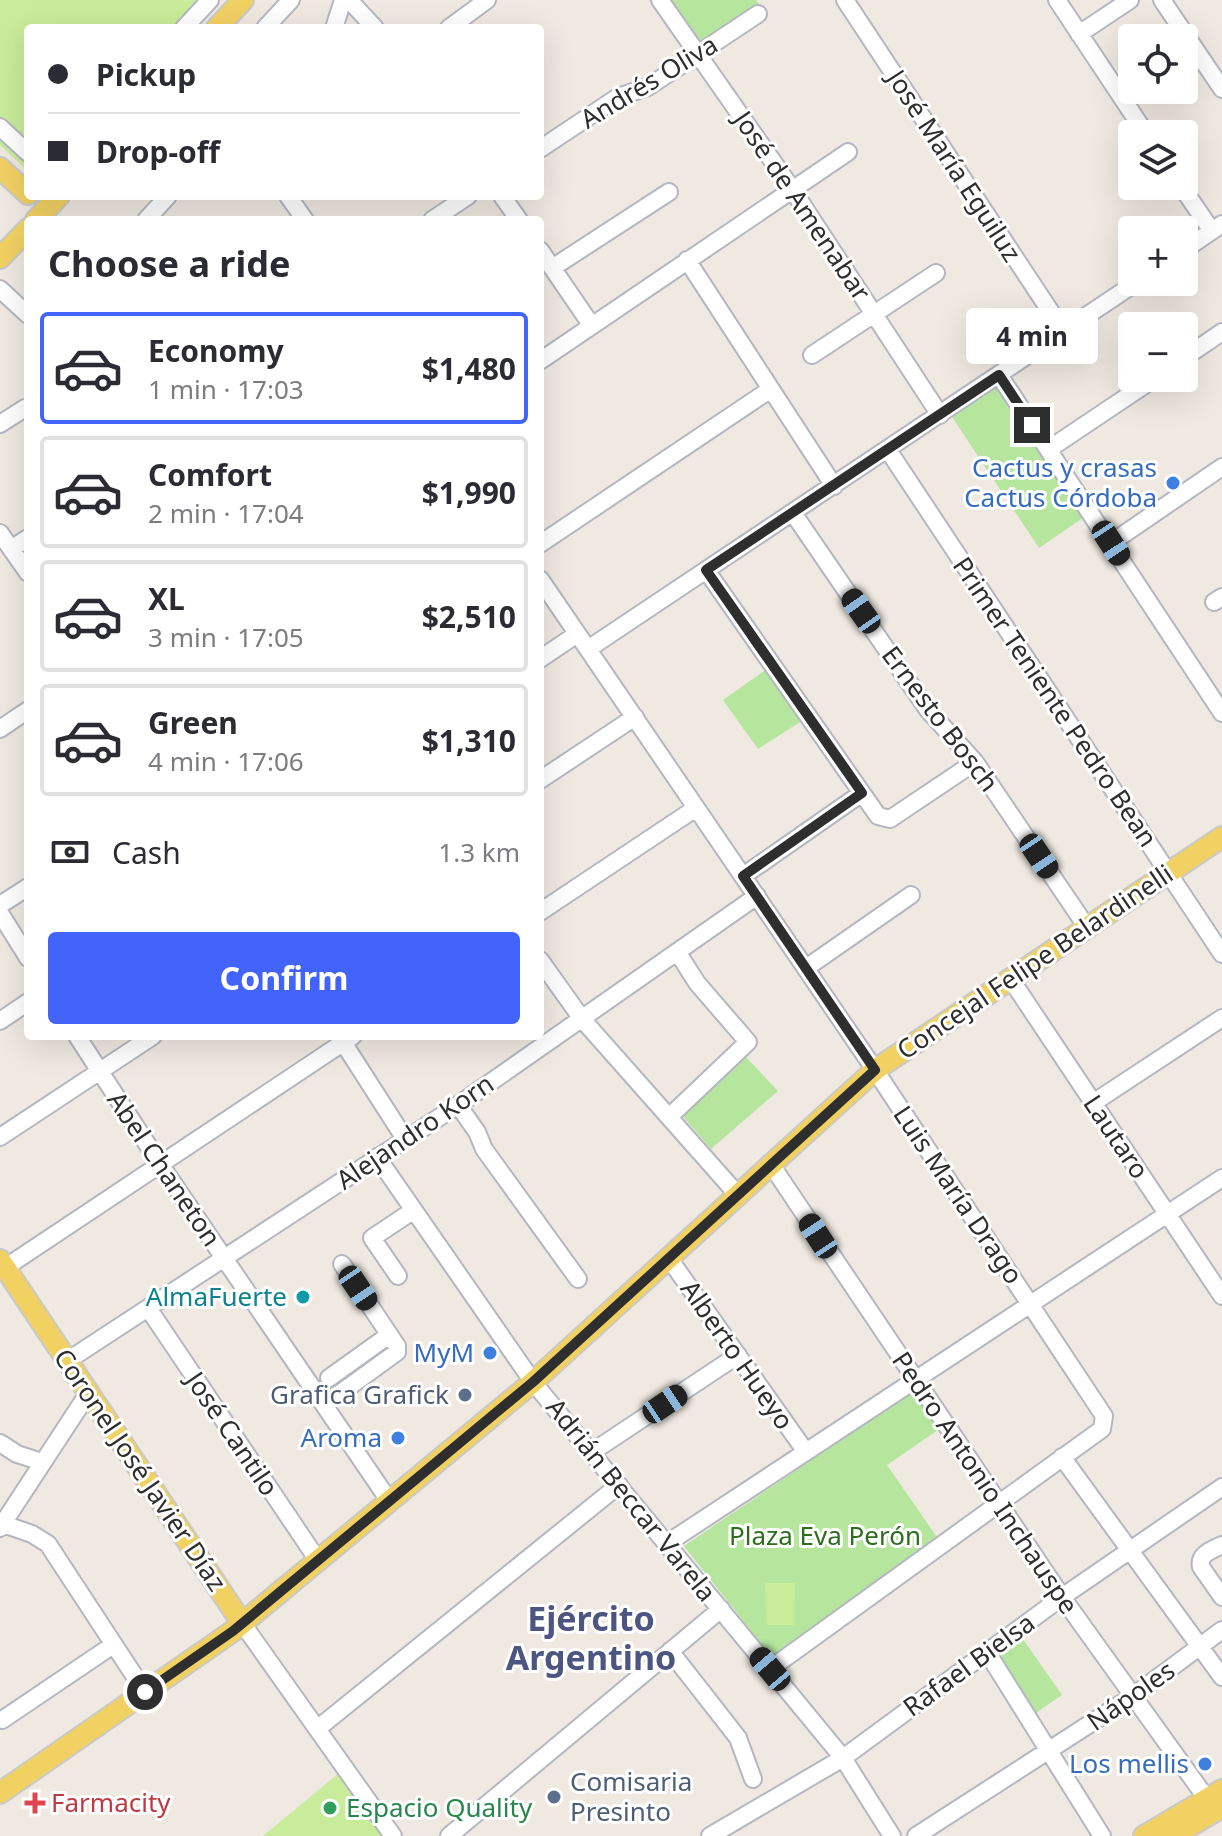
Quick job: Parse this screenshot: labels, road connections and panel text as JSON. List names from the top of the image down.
{
  "streets": {
    "main road": ["Concejal Felipe Belardinelli", "Coronel José Javier Díaz"],
    "street": [
      "Andrés Oliva",
      "José María Eguiluz",
      "José de Amenabar",
      "Primer Teniente Pedro Bean",
      "Ernesto Bosch",
      "Alejandro Korn",
      "Lautaro",
      "Abel Chaneton",
      "Luis María Drago",
      "Alberto Hueyo",
      "José Cantilo",
      "Pedro Antonio Inchauspe",
      "Adrián Beccar Varela",
      "Rafael Bielsa",
      "Nápoles"
    ]
  },
  "crossings": [
    ["Andrés Oliva", "José de Amenabar"],
    ["Primer Teniente Pedro Bean", "Concejal Felipe Belardinelli"],
    ["Ernesto Bosch", "Concejal Felipe Belardinelli"],
    ["Concejal Felipe Belardinelli", "Lautaro"],
    ["Concejal Felipe Belardinelli", "Abel Chaneton"],
    ["Concejal Felipe Belardinelli", "Luis María Drago"],
    ["Concejal Felipe Belardinelli", "Alberto Hueyo"],
    ["Concejal Felipe Belardinelli", "José Cantilo"],
    ["Concejal Felipe Belardinelli", "Coronel José Javier Díaz"],
    ["Concejal Felipe Belardinelli", "Pedro Antonio Inchauspe"],
    ["Concejal Felipe Belardinelli", "Adrián Beccar Varela"],
    ["Alejandro Korn", "Abel Chaneton"],
    ["Alejandro Korn", "Luis María Drago"],
    ["Alejandro Korn", "José Cantilo"],
    ["Alejandro Korn", "Coronel José Javier Díaz"],
    ["Alejandro Korn", "Adrián Beccar Varela"],
    ["Pedro Antonio Inchauspe", "Rafael Bielsa"],
    ["Pedro Antonio Inchauspe", "Nápoles"],
    ["Adrián Beccar Varela", "Rafael Bielsa"]
  ],
  "districts": ["Ejército Argentino"],
  "parks": ["Plaza Eva Perón"],
  "places": {
    "other": [
      "Cactus y crasas Cactus Córdoba",
      "AlmaFuerte",
      "MyM",
      "Grafica Grafick",
      "Aroma",
      "Los mellis",
      "Comisaria Presinto",
      "Espacio Quality"
    ],
    "health": ["Farmacity"]
  },
  "page": {
    "map_buttons": ["+", "−"],
    "banner": ["Pickup", "Drop-off"],
    "heading": "Choose a ride",
    "bubble": "4 min",
    "list": [
      {
        "name": "Economy",
        "note": "1 min · 17:03",
        "value": "$1,480"
      },
      {
        "name": "Comfort",
        "note": "2 min · 17:04",
        "value": "$1,990"
      },
      {
        "name": "XL",
        "note": "3 min · 17:05",
        "value": "$2,510"
      },
      {
        "name": "Green",
        "note": "4 min · 17:06",
        "value": "$1,310"
      }
    ],
    "pay": ["Cash", "1.3 km"],
    "buttons": "Confirm"
  }
}
